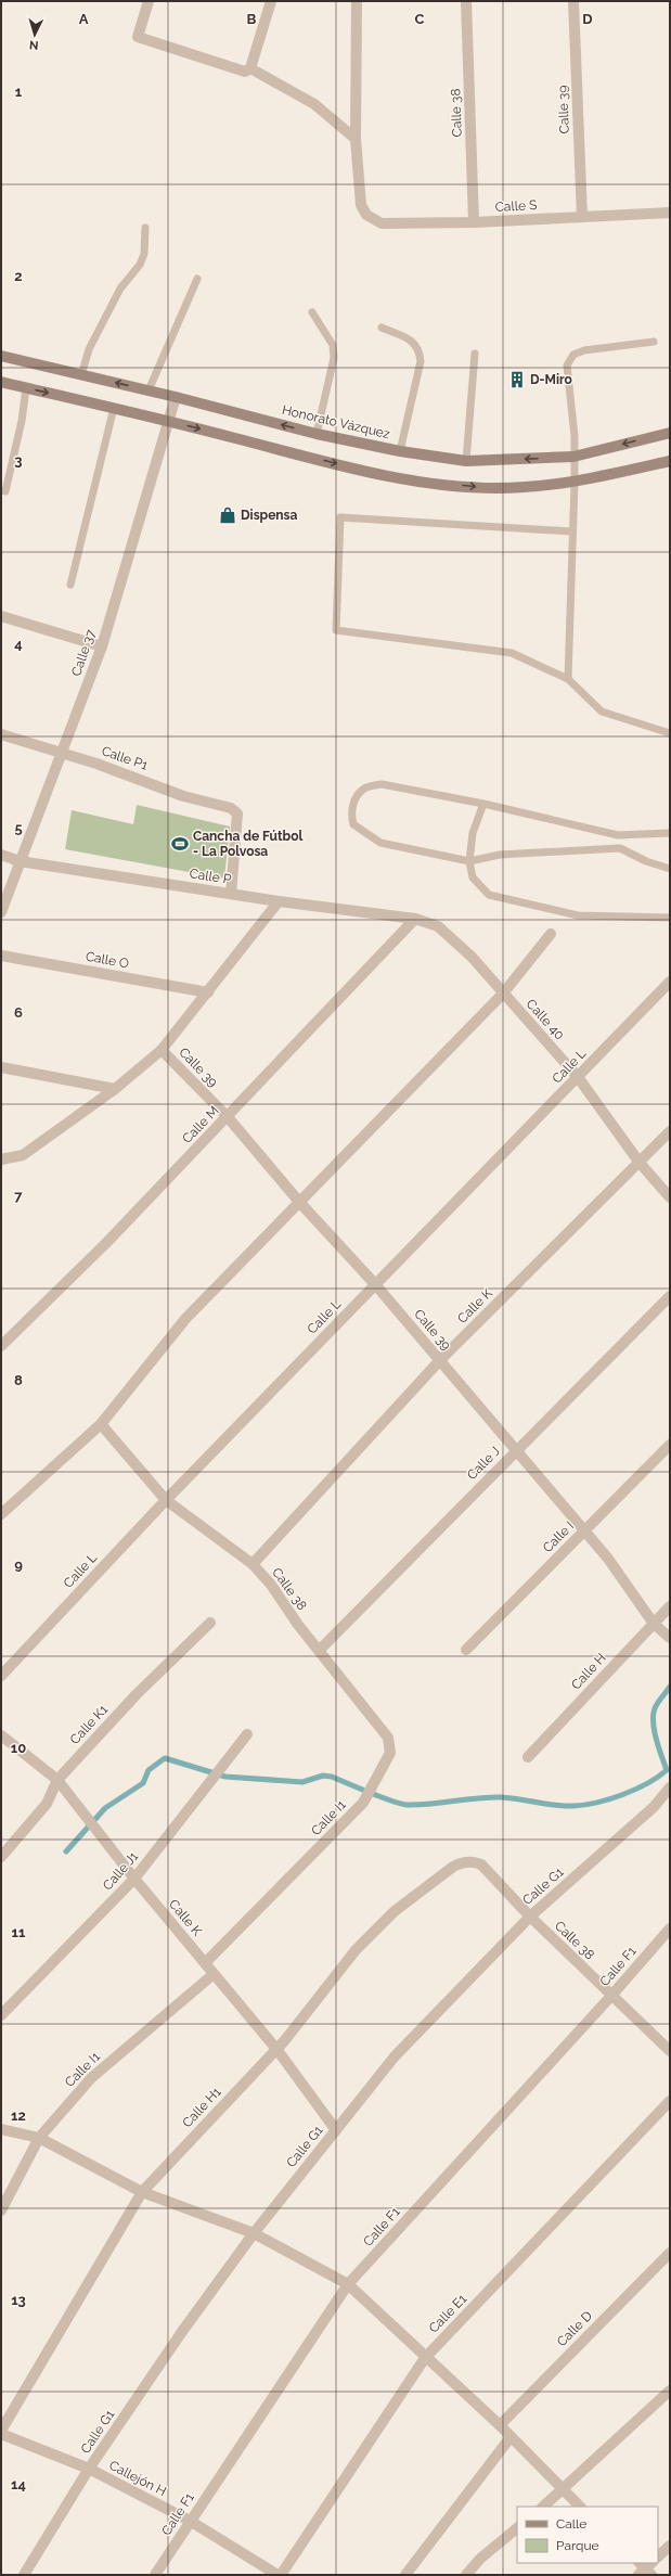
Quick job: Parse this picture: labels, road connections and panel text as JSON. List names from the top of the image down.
{
  "streets": {
    "street": [
      "Calle 39",
      "Calle 38",
      "Calle S",
      "Honorato Vázquez",
      "Calle 37",
      "Calle P1",
      "Calle P",
      "Calle O",
      "Calle 40",
      "Calle L",
      "Calle M",
      "Calle K",
      "Calle J",
      "Calle I",
      "Calle H",
      "Calle K1",
      "Calle I1",
      "Calle J1",
      "Calle G1",
      "Calle F1",
      "Calle H1",
      "Calle E1",
      "Calle D",
      "Callejón H"
    ]
  },
  "crossings": [
    ["Calle 39", "Calle S"],
    ["Calle 39", "Calle L"],
    ["Calle 39", "Calle M"],
    ["Calle 39", "Calle K"],
    ["Calle 39", "Calle J"],
    ["Calle 39", "Calle I"],
    ["Calle 39", "Calle H"],
    ["Calle 38", "Calle S"],
    ["Calle 38", "Calle L"],
    ["Calle 38", "Calle K"],
    ["Calle 38", "Calle J"],
    ["Calle 38", "Calle I1"],
    ["Calle 38", "Calle G1"],
    ["Calle 38", "Calle F1"],
    ["Calle 38", "Calle H1"],
    ["Honorato Vázquez", "Calle 37"],
    ["Calle 37", "Calle P1"],
    ["Calle 37", "Calle P"],
    ["Calle P1", "Calle P"],
    ["Calle P", "Calle 40"],
    ["Calle P", "Calle M"],
    ["Calle 40", "Calle L"],
    ["Calle 40", "Calle M"],
    ["Calle 40", "Calle K"],
    ["Calle K", "Calle K1"],
    ["Calle K", "Calle I1"],
    ["Calle K", "Calle J1"],
    ["Calle K", "Calle G1"],
    ["Calle K", "Calle H1"],
    ["Calle G1", "Callejón H"],
    ["Calle F1", "Callejón H"],
    ["Calle H1", "Callejón H"],
    ["Calle E1", "Callejón H"]
  ],
  "places": {
    "building": ["D-Miro"],
    "shop": ["Dispensa"],
    "sports": ["Cancha de Fútbol - La Polvosa"]
  },
  "legend": ["Calle", "Parque"],
  "north": "bottom",
  "grid": {
    "columns": [
      "A",
      "B",
      "C",
      "D"
    ],
    "rows": [
      "1",
      "2",
      "3",
      "4",
      "5",
      "6",
      "7",
      "8",
      "9",
      "10",
      "11",
      "12",
      "13",
      "14"
    ]
  }
}
